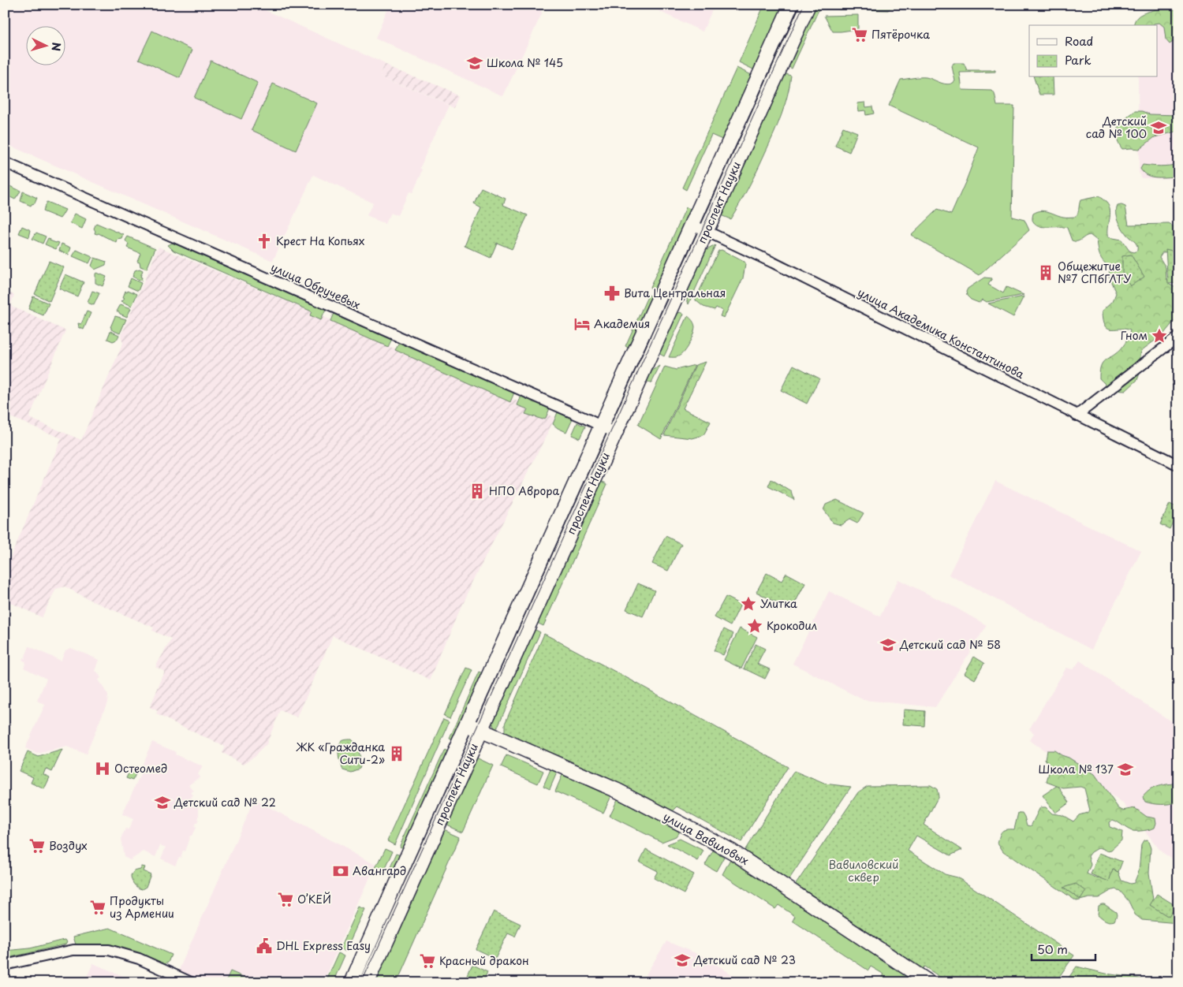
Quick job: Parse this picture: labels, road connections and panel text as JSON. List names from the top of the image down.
{
  "streets": {
    "main road": ["проспект Науки", "улица Вавиловых"],
    "street": ["улица Обручевых", "улица Академика Константинова"]
  },
  "crossings": [
    ["проспект Науки", "улица Обручевых"],
    ["проспект Науки", "улица Академика Константинова"],
    ["проспект Науки", "улица Вавиловых"]
  ],
  "parks": ["Вавиловский сквер"],
  "places": {
    "supermarket": [
      "Пятёрочка",
      "Воздух",
      "О’КЕЙ",
      "Продукты из Армении",
      "Красный дракон"
    ],
    "school or university": [
      "Школа № 145",
      "Детский сад № 100",
      "Детский сад № 58",
      "Школа № 137",
      "Детский сад № 22",
      "Детский сад № 23"
    ],
    "church": ["Крест На Копьях"],
    "building": ["Общежитие №7 СПбГЛТУ", "НПО Аврора", "ЖК «Гражданка Сити-2»"],
    "pharmacy": ["Вита Центральная"],
    "hotel": ["Академия"],
    "place": ["Гном", "Улитка", "Крокодил"],
    "hospital": ["Остеомед"],
    "bank": ["Авангард"],
    "public building": ["DHL Express Easy"]
  },
  "legend": ["Road", "Park"],
  "scale_bar": "50 m",
  "north": "right"
}
